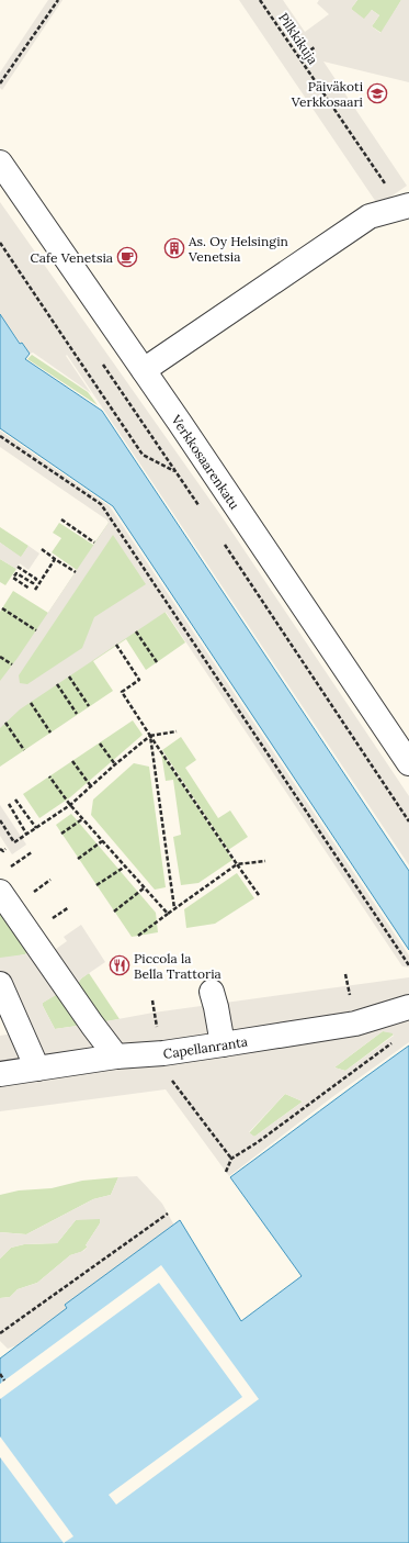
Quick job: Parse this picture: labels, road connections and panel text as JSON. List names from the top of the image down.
{
  "streets": {
    "street": ["Verkkosaarenkatu", "Capellanranta"],
    "path": ["Pilkkikuja"]
  },
  "places": {
    "school or university": ["Päiväkoti Verkkosaari"],
    "building": ["As. Oy Helsingin Venetsia"],
    "cafe": ["Cafe Venetsia"],
    "restaurant": ["Piccola la Bella Trattoria"]
  }
}
